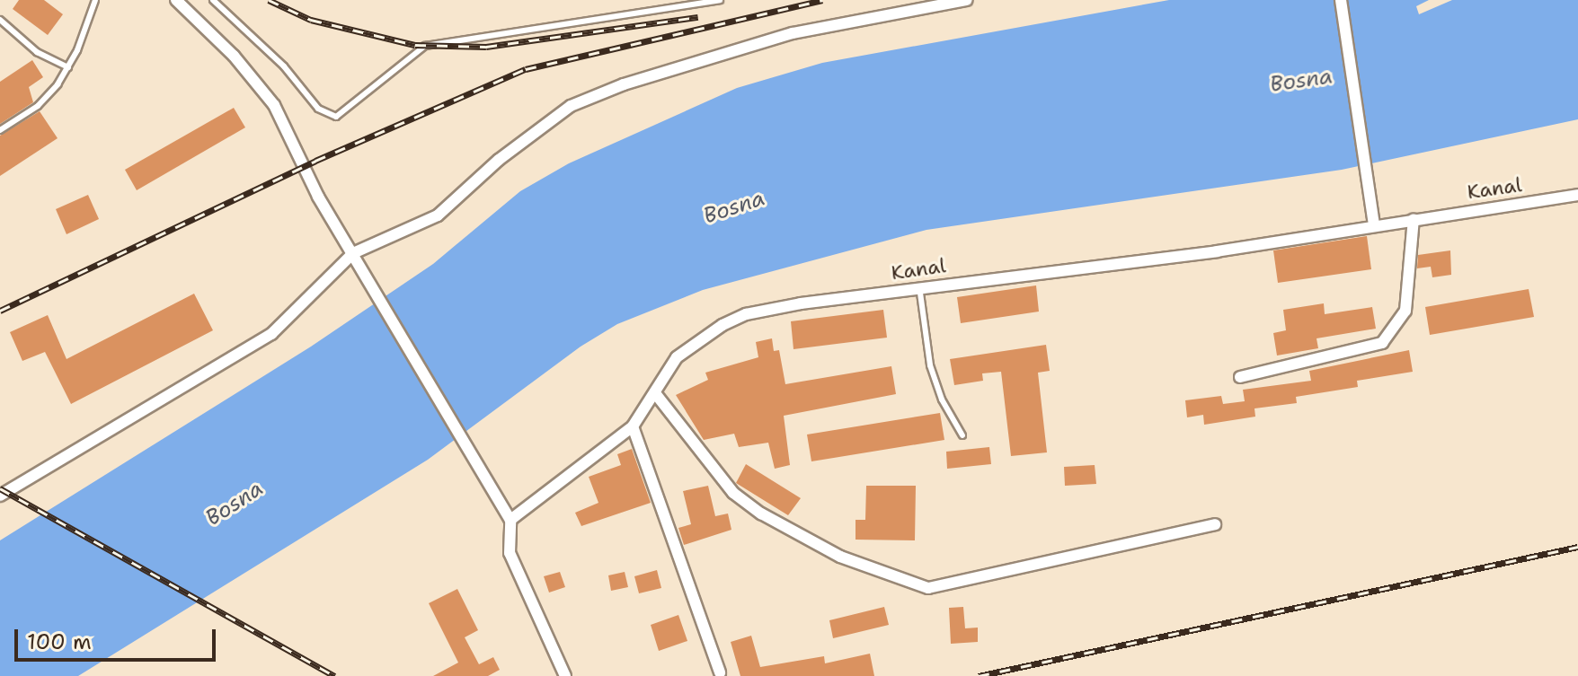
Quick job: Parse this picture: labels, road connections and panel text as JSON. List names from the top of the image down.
{
  "streets": {
    "street": ["Kanal"]
  },
  "water": ["Bosna"],
  "scale_bar": "100 m"
}
